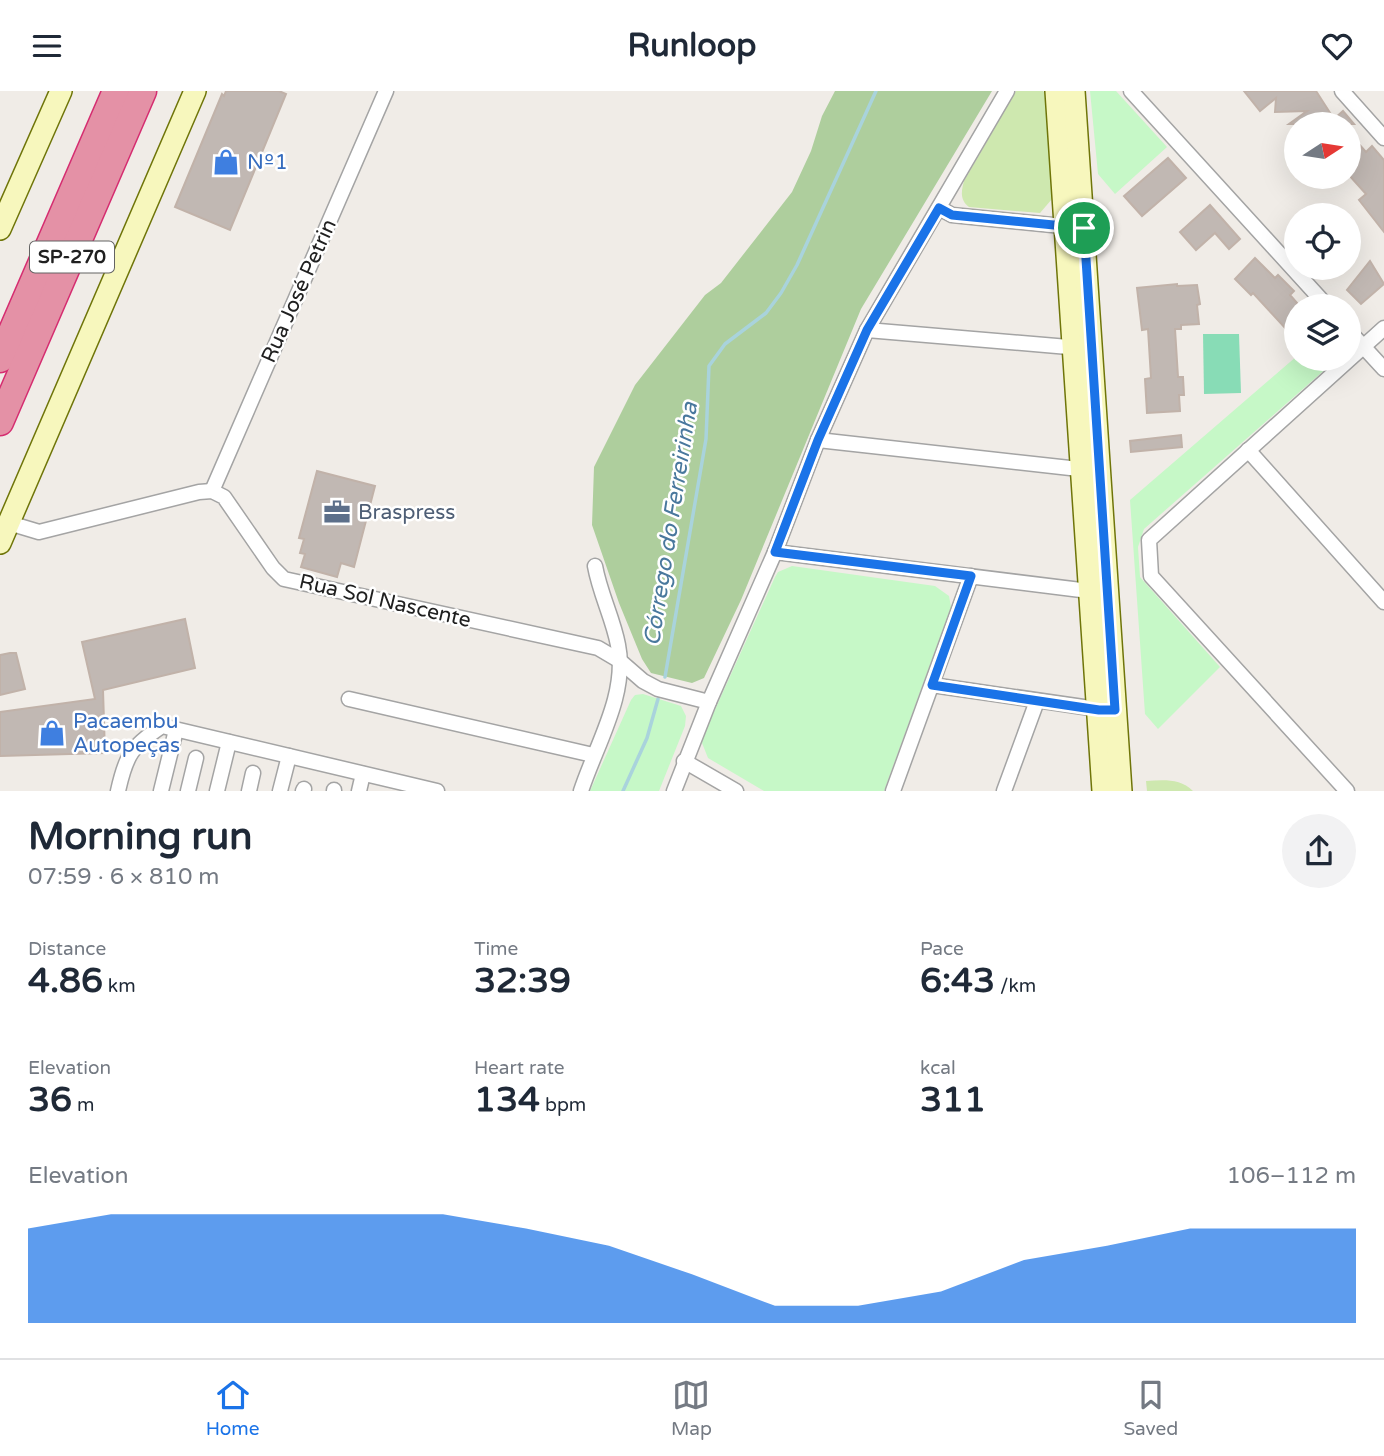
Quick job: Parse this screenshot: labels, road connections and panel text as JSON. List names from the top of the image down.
{
  "streets": {
    "highway": ["SP-270"],
    "street": ["Rua José Petrin", "Rua Sol Nascente"]
  },
  "crossings": [
    ["Rua José Petrin", "Rua Sol Nascente"]
  ],
  "water": ["Córrego do Ferreirinha"],
  "places": {
    "shop": ["Nº1", "Pacaembu Autopeças"],
    "office": ["Braspress"]
  },
  "north": "right",
  "page": {
    "header": "Runloop",
    "heading": ["Morning run", "07:59 · 6 × 810 m"],
    "stats": [
      ["Distance", "4.86 km"],
      ["Time", "32:39"],
      ["Pace", "6:43 /km"],
      ["Elevation", "36 m"],
      ["Heart rate", "134 bpm"],
      ["kcal", "311"]
    ],
    "chart": ["Elevation", "106–112 m"],
    "tabs": ["Home", "Map", "Saved"]
  }
}
